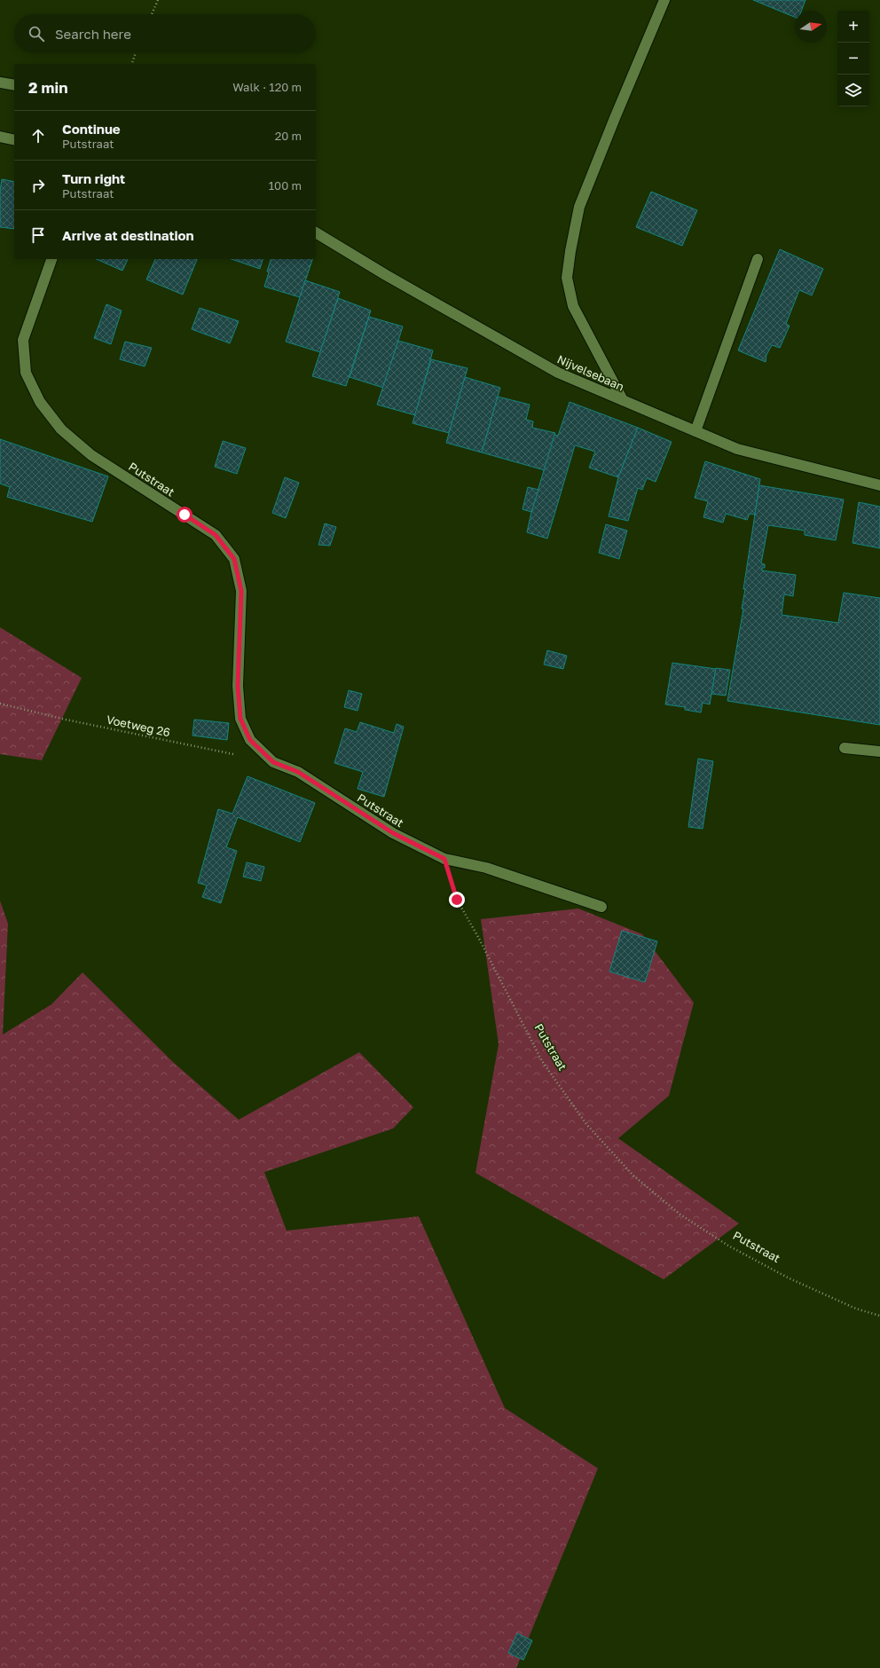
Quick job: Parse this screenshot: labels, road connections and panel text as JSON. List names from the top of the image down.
{
  "streets": {
    "street": ["Nijvelsebaan", "Putstraat"],
    "path": ["Voetweg 26"]
  },
  "north": "right",
  "page": {
    "map_buttons": ["+", "−"],
    "search": "Search here",
    "heading": ["2 min", "Walk · 120 m"],
    "list": [
      ["Continue", "Putstraat", "20 m"],
      ["Turn right", "Putstraat", "100 m"],
      "Arrive at destination"
    ]
  }
}
